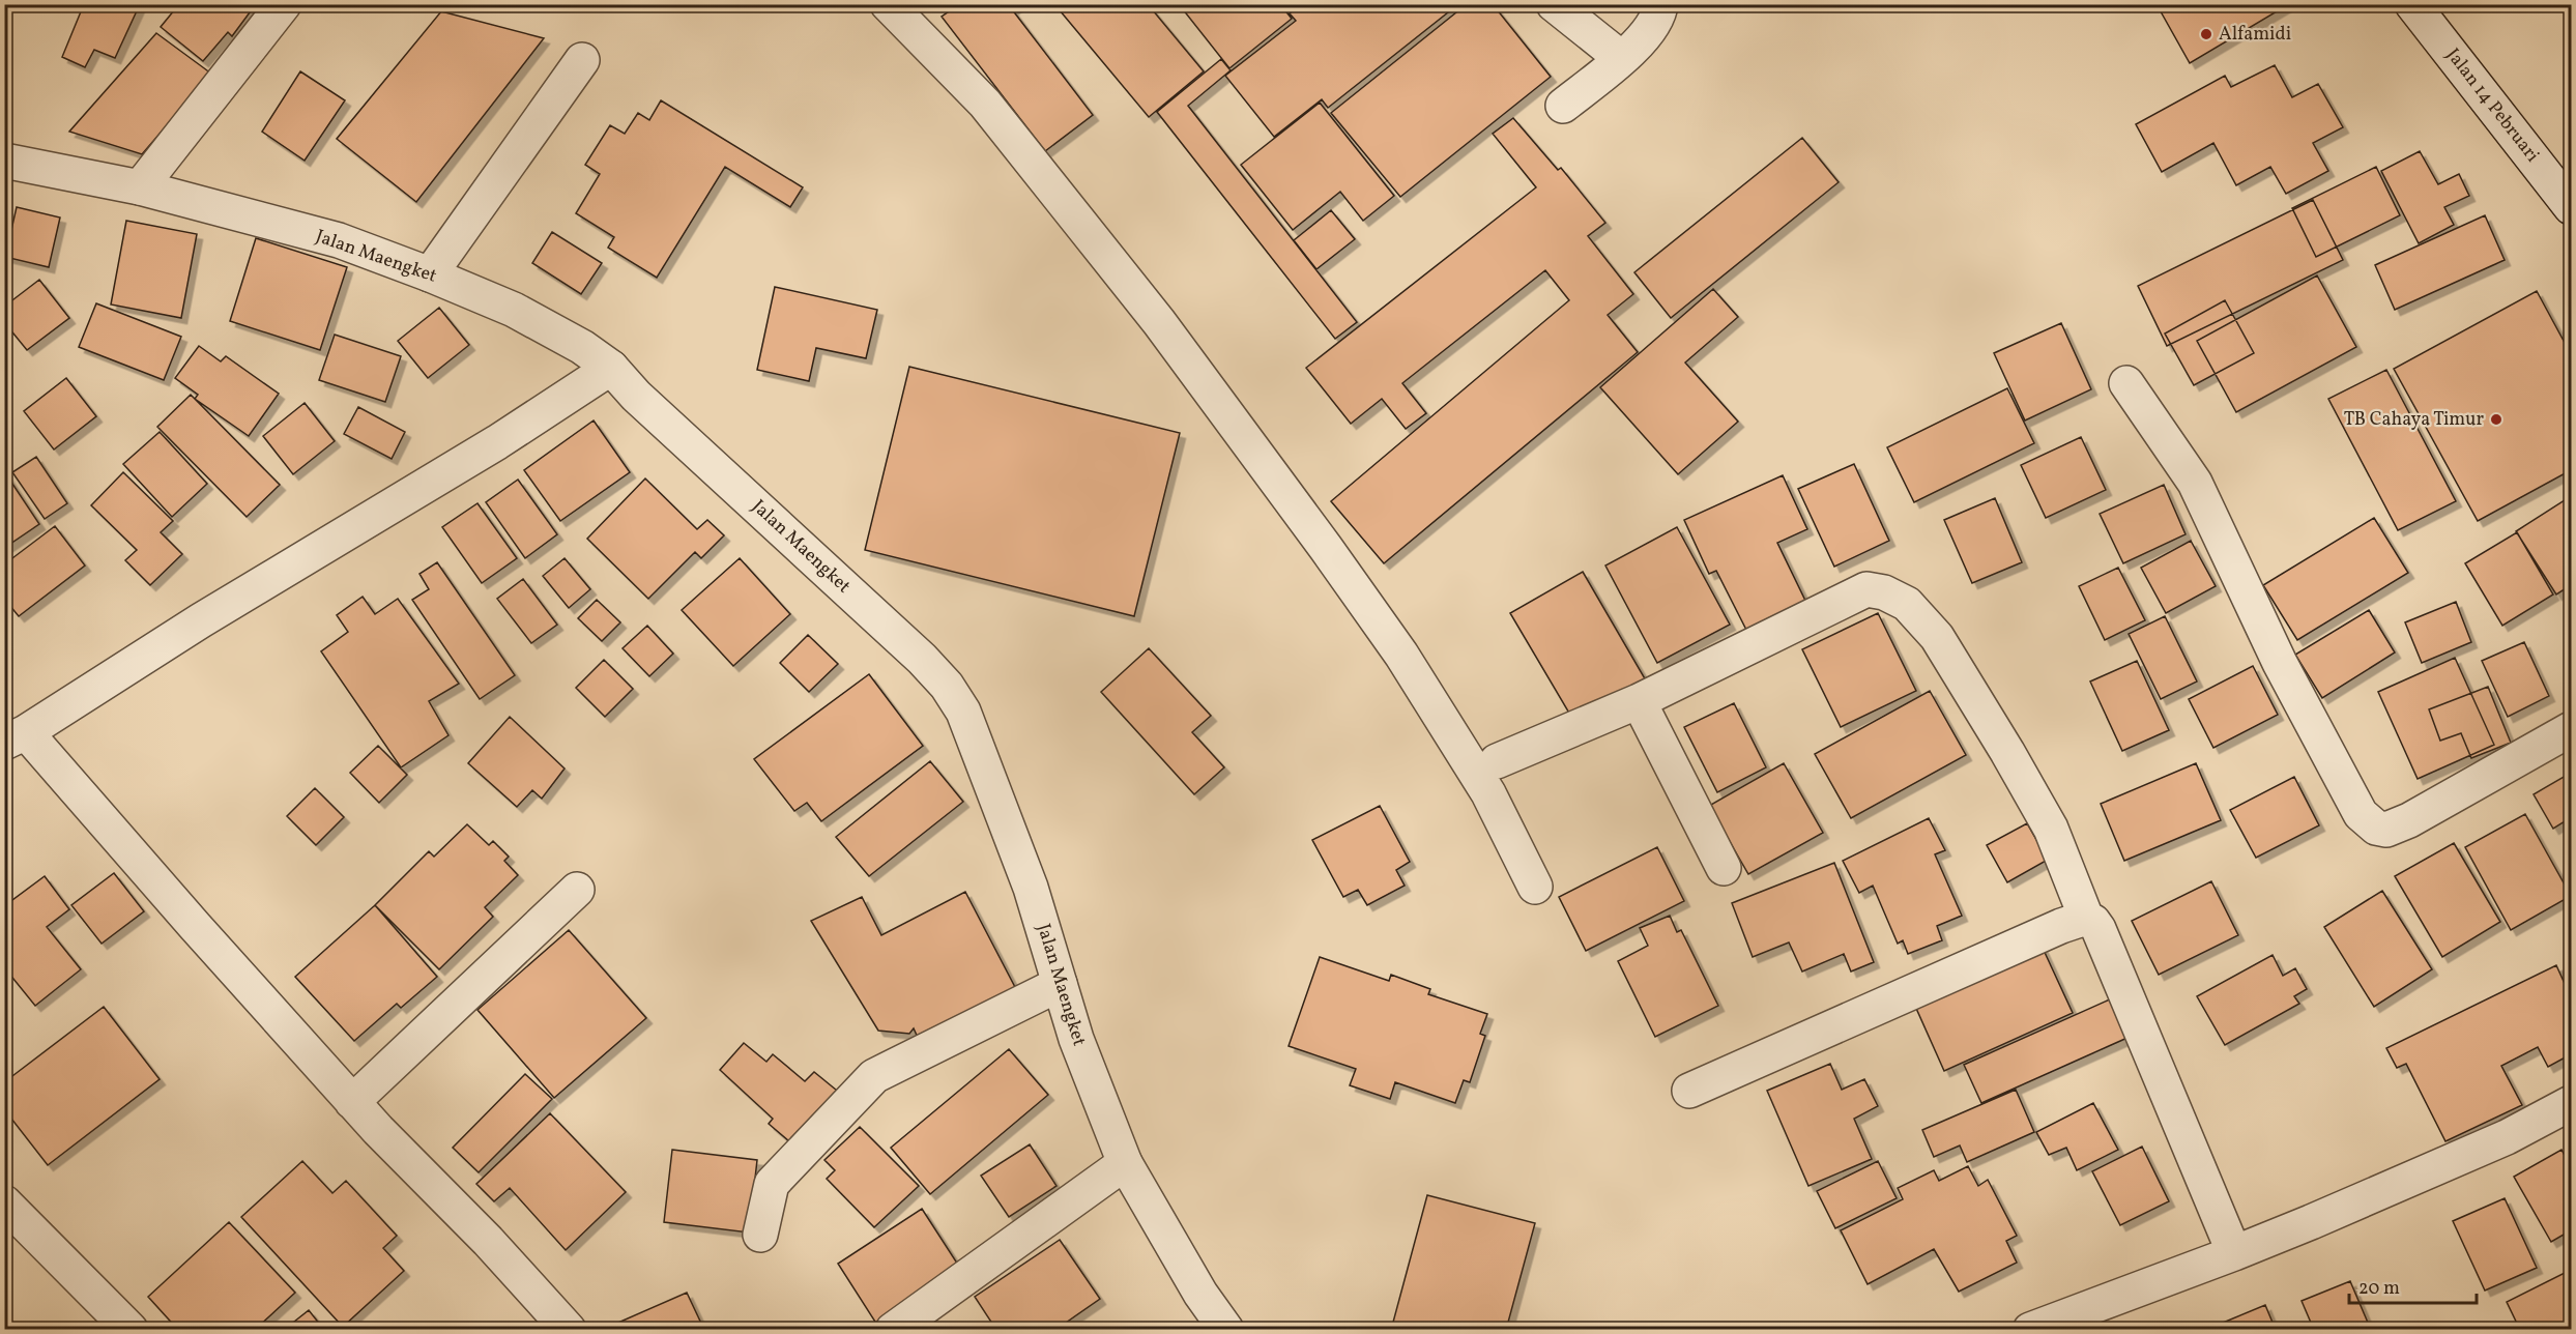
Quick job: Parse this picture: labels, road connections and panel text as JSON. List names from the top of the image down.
{
  "streets": {
    "street": ["Jalan 14 Pebruari", "Jalan Maengket"]
  },
  "places": ["Alfamidi", "TB Cahaya Timur"],
  "scale_bar": "20 m"
}
